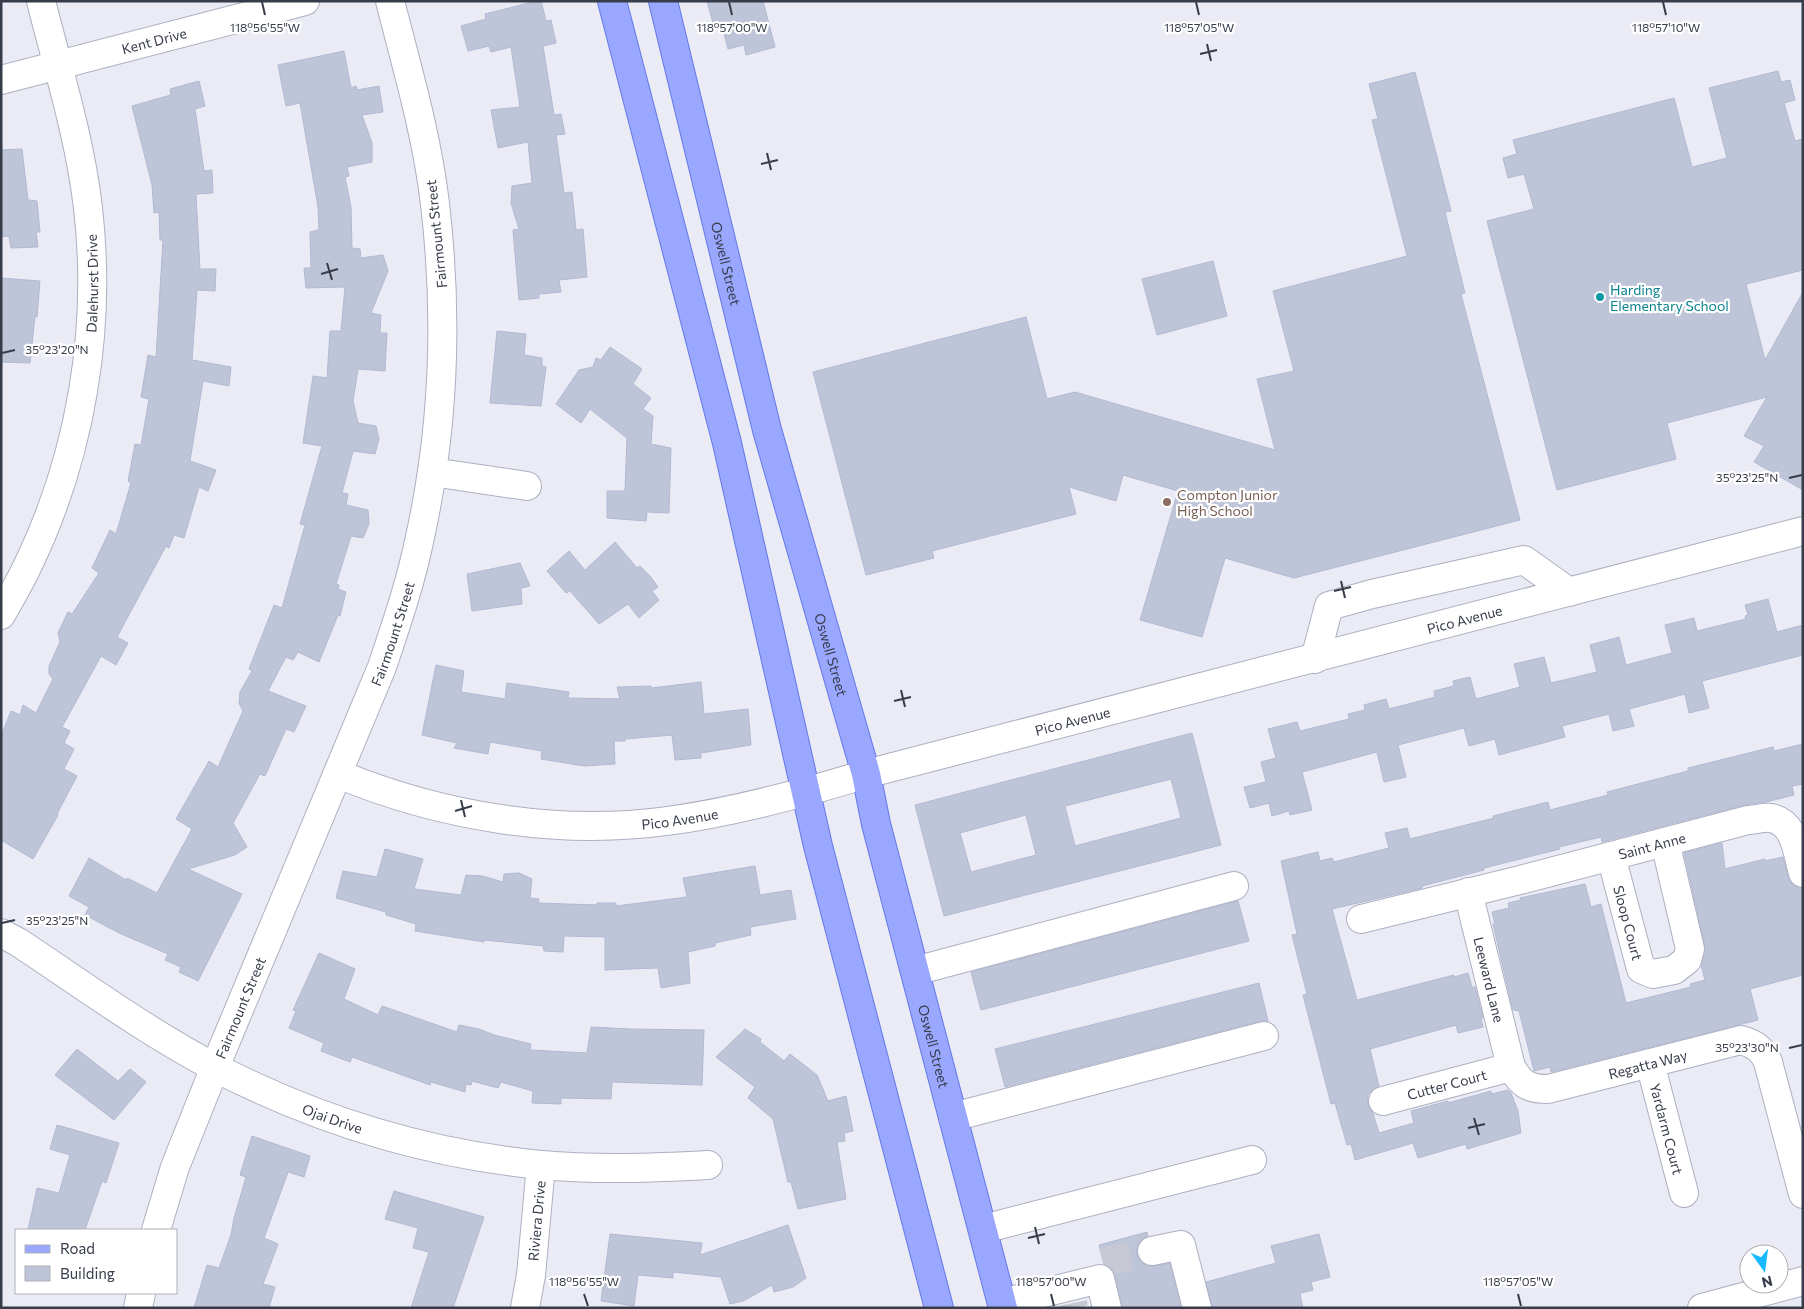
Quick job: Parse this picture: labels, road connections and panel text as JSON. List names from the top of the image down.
{
  "streets": {
    "main road": ["Oswell Street"],
    "street": [
      "Kent Drive",
      "Fairmount Street",
      "Dalehurst Drive",
      "Pico Avenue",
      "Saint Anne",
      "Sloop Court",
      "Leeward Lane",
      "Regatta Way",
      "Cutter Court",
      "Ojai Drive",
      "Yardarm Court",
      "Riviera Drive"
    ]
  },
  "crossings": [
    ["Kent Drive", "Dalehurst Drive"],
    ["Fairmount Street", "Pico Avenue"],
    ["Fairmount Street", "Ojai Drive"],
    ["Oswell Street", "Pico Avenue"],
    ["Saint Anne", "Sloop Court"],
    ["Saint Anne", "Leeward Lane"],
    ["Leeward Lane", "Regatta Way"],
    ["Leeward Lane", "Cutter Court"],
    ["Regatta Way", "Cutter Court"],
    ["Regatta Way", "Yardarm Court"],
    ["Ojai Drive", "Riviera Drive"]
  ],
  "places": ["Harding Elementary School", "Compton Junior High School"],
  "legend": ["Road", "Building"],
  "north": "bottom",
  "coordinates": [
    "118°56'55\"W",
    "118°57'00\"W",
    "118°57'05\"W",
    "118°57'10\"W",
    "35°23'20\"N",
    "35°23'25\"N",
    "35°23'30\"N"
  ]
}
